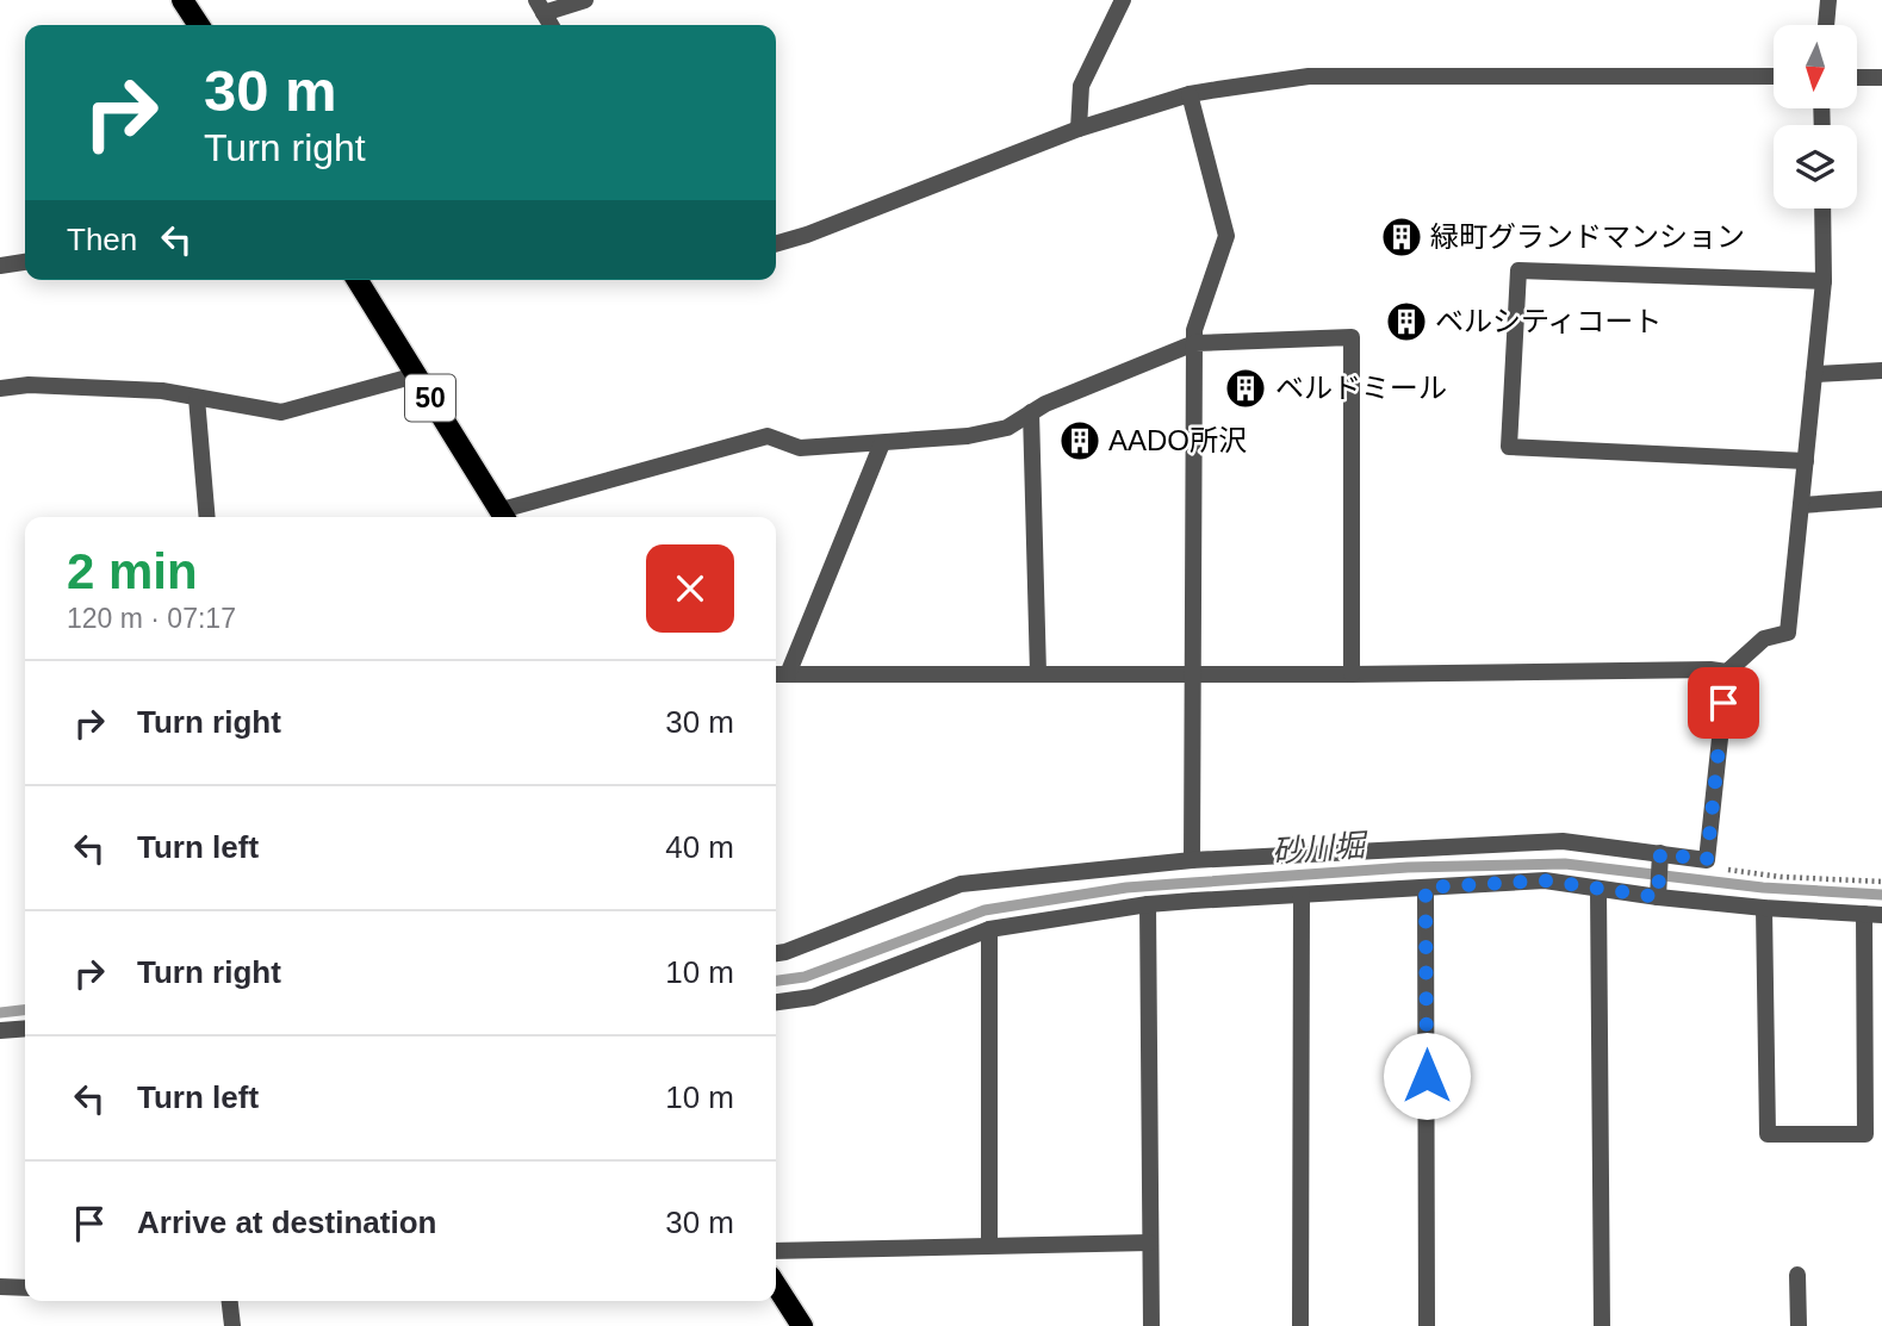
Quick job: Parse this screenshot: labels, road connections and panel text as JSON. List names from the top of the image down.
{
  "streets": {
    "main road": ["50"]
  },
  "water": ["砂川堀"],
  "places": {
    "building": [
      "緑町グランドマンション",
      "ベルシティコート",
      "ベルドミール",
      "AADO所沢"
    ]
  },
  "north": "bottom",
  "page": {
    "turn": ["30 m", "Turn right"],
    "then": "Then",
    "heading": ["2 min", "120 m · 07:17"],
    "list": [
      {
        "name": "Turn right",
        "value": "30 m"
      },
      {
        "name": "Turn left",
        "value": "40 m"
      },
      {
        "name": "Turn right",
        "value": "10 m"
      },
      {
        "name": "Turn left",
        "value": "10 m"
      },
      {
        "name": "Arrive at destination",
        "value": "30 m"
      }
    ]
  }
}
